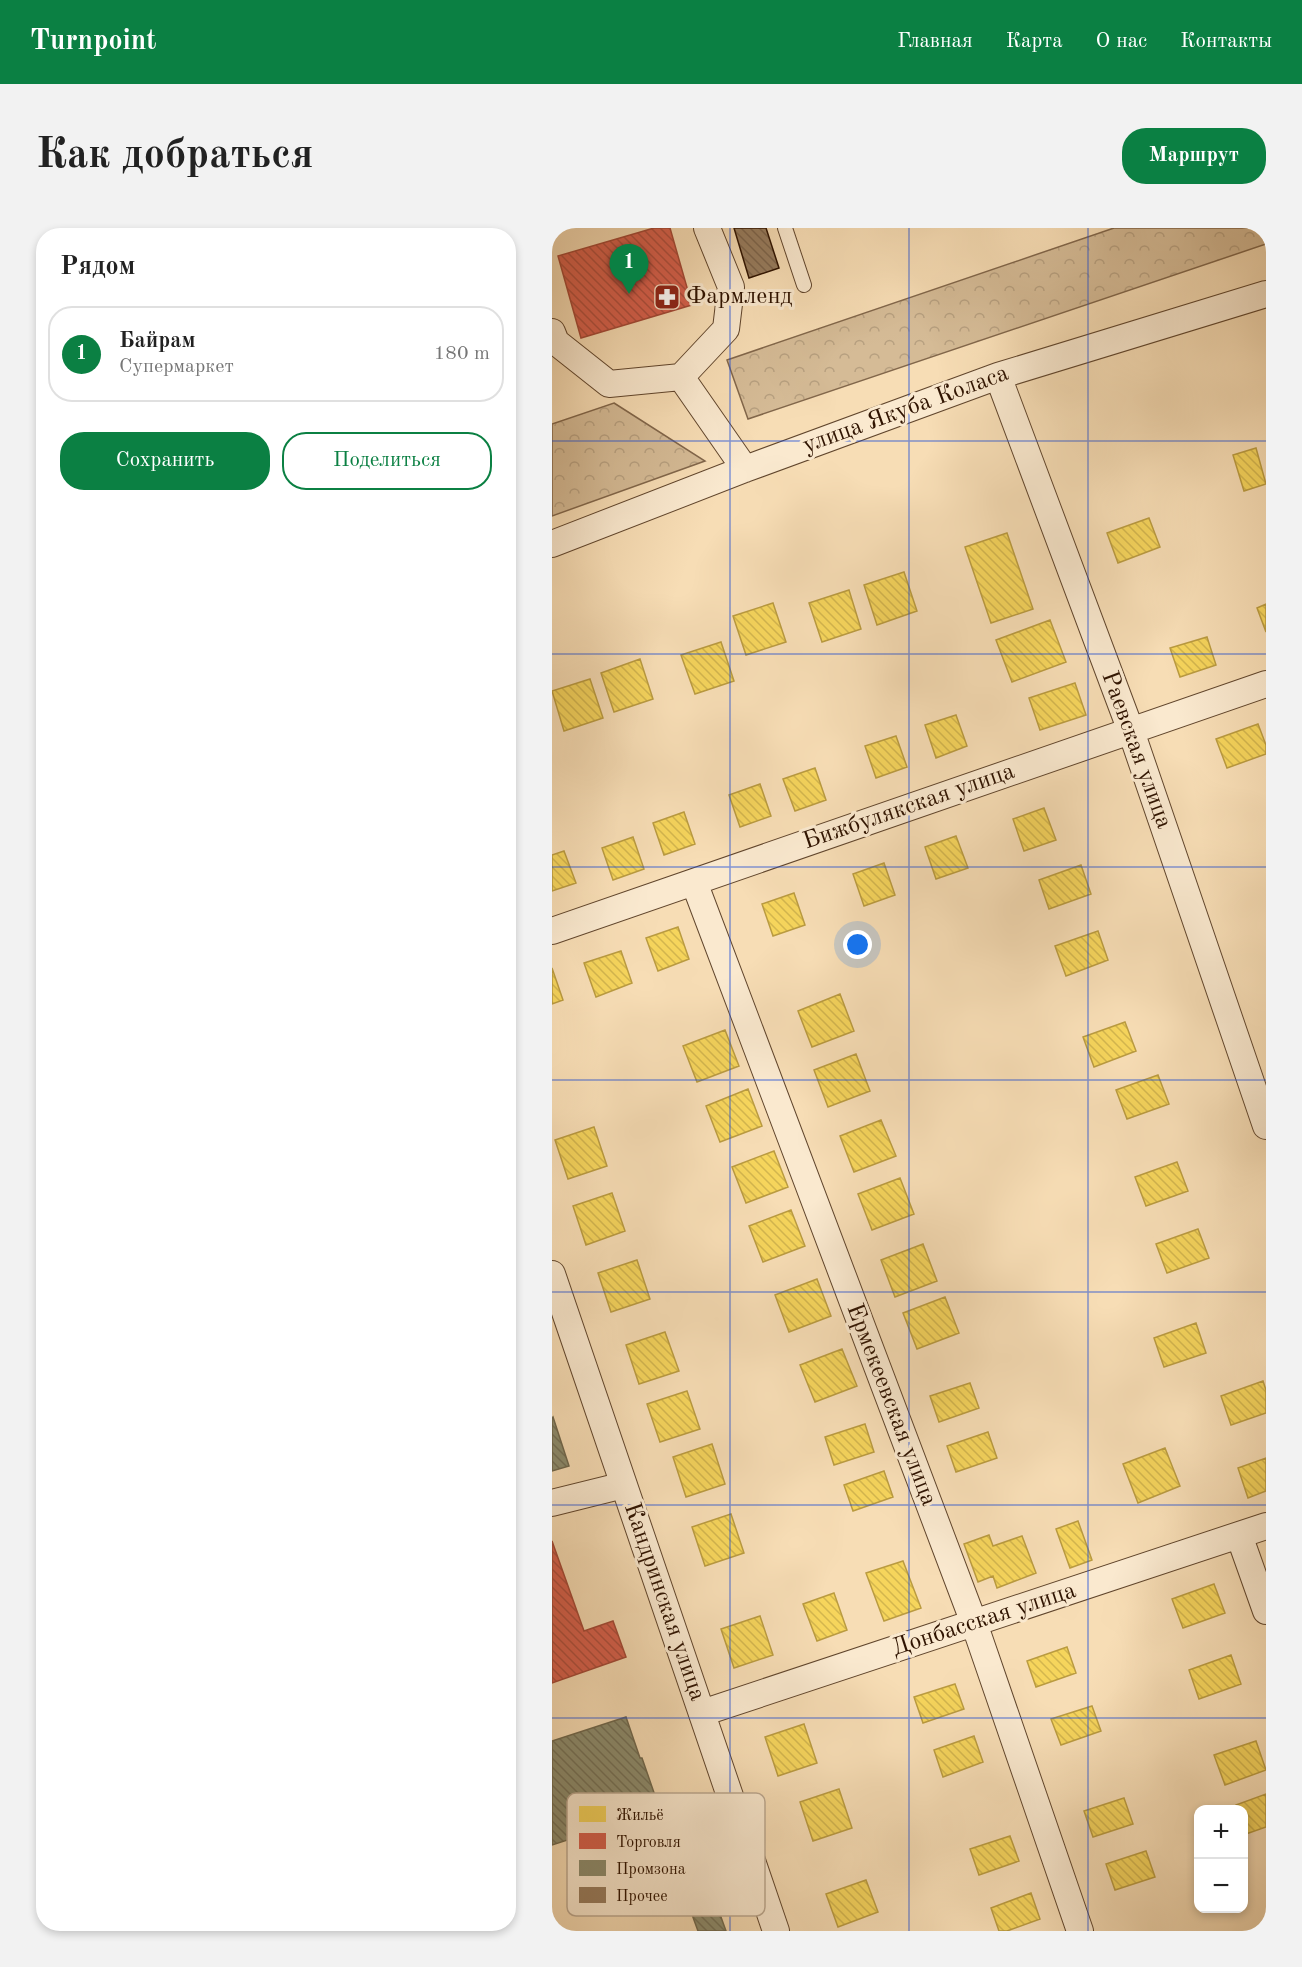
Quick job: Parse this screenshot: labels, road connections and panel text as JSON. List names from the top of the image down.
{
  "streets": {
    "street": [
      "улица Якуба Коласа",
      "Раевская улица",
      "Бижбулякская улица",
      "Ермекеевская улица",
      "Кандринская улица",
      "Донбасская улица"
    ]
  },
  "crossings": [
    ["улица Якуба Коласа", "Раевская улица"],
    ["Раевская улица", "Бижбулякская улица"],
    ["Бижбулякская улица", "Ермекеевская улица"],
    ["Ермекеевская улица", "Донбасская улица"],
    ["Кандринская улица", "Донбасская улица"]
  ],
  "places": {
    "pharmacy": ["Фармленд"]
  },
  "legend": [
    "Жильё",
    "Торговля",
    "Промзона",
    "Прочее"
  ],
  "page": {
    "header": "Turnpoint",
    "nav": [
      "Главная",
      "Карта",
      "О нас",
      "Контакты"
    ],
    "buttons": [
      "Маршрут",
      ["Сохранить", "Поделиться"]
    ],
    "title": "Как добраться",
    "heading": "Рядом",
    "pins": "1",
    "list": [
      {
        "mark": "1",
        "name": "Байрам",
        "note": "Супермаркет",
        "value": "180 m"
      }
    ],
    "map_buttons": ["+", "−"]
  }
}
